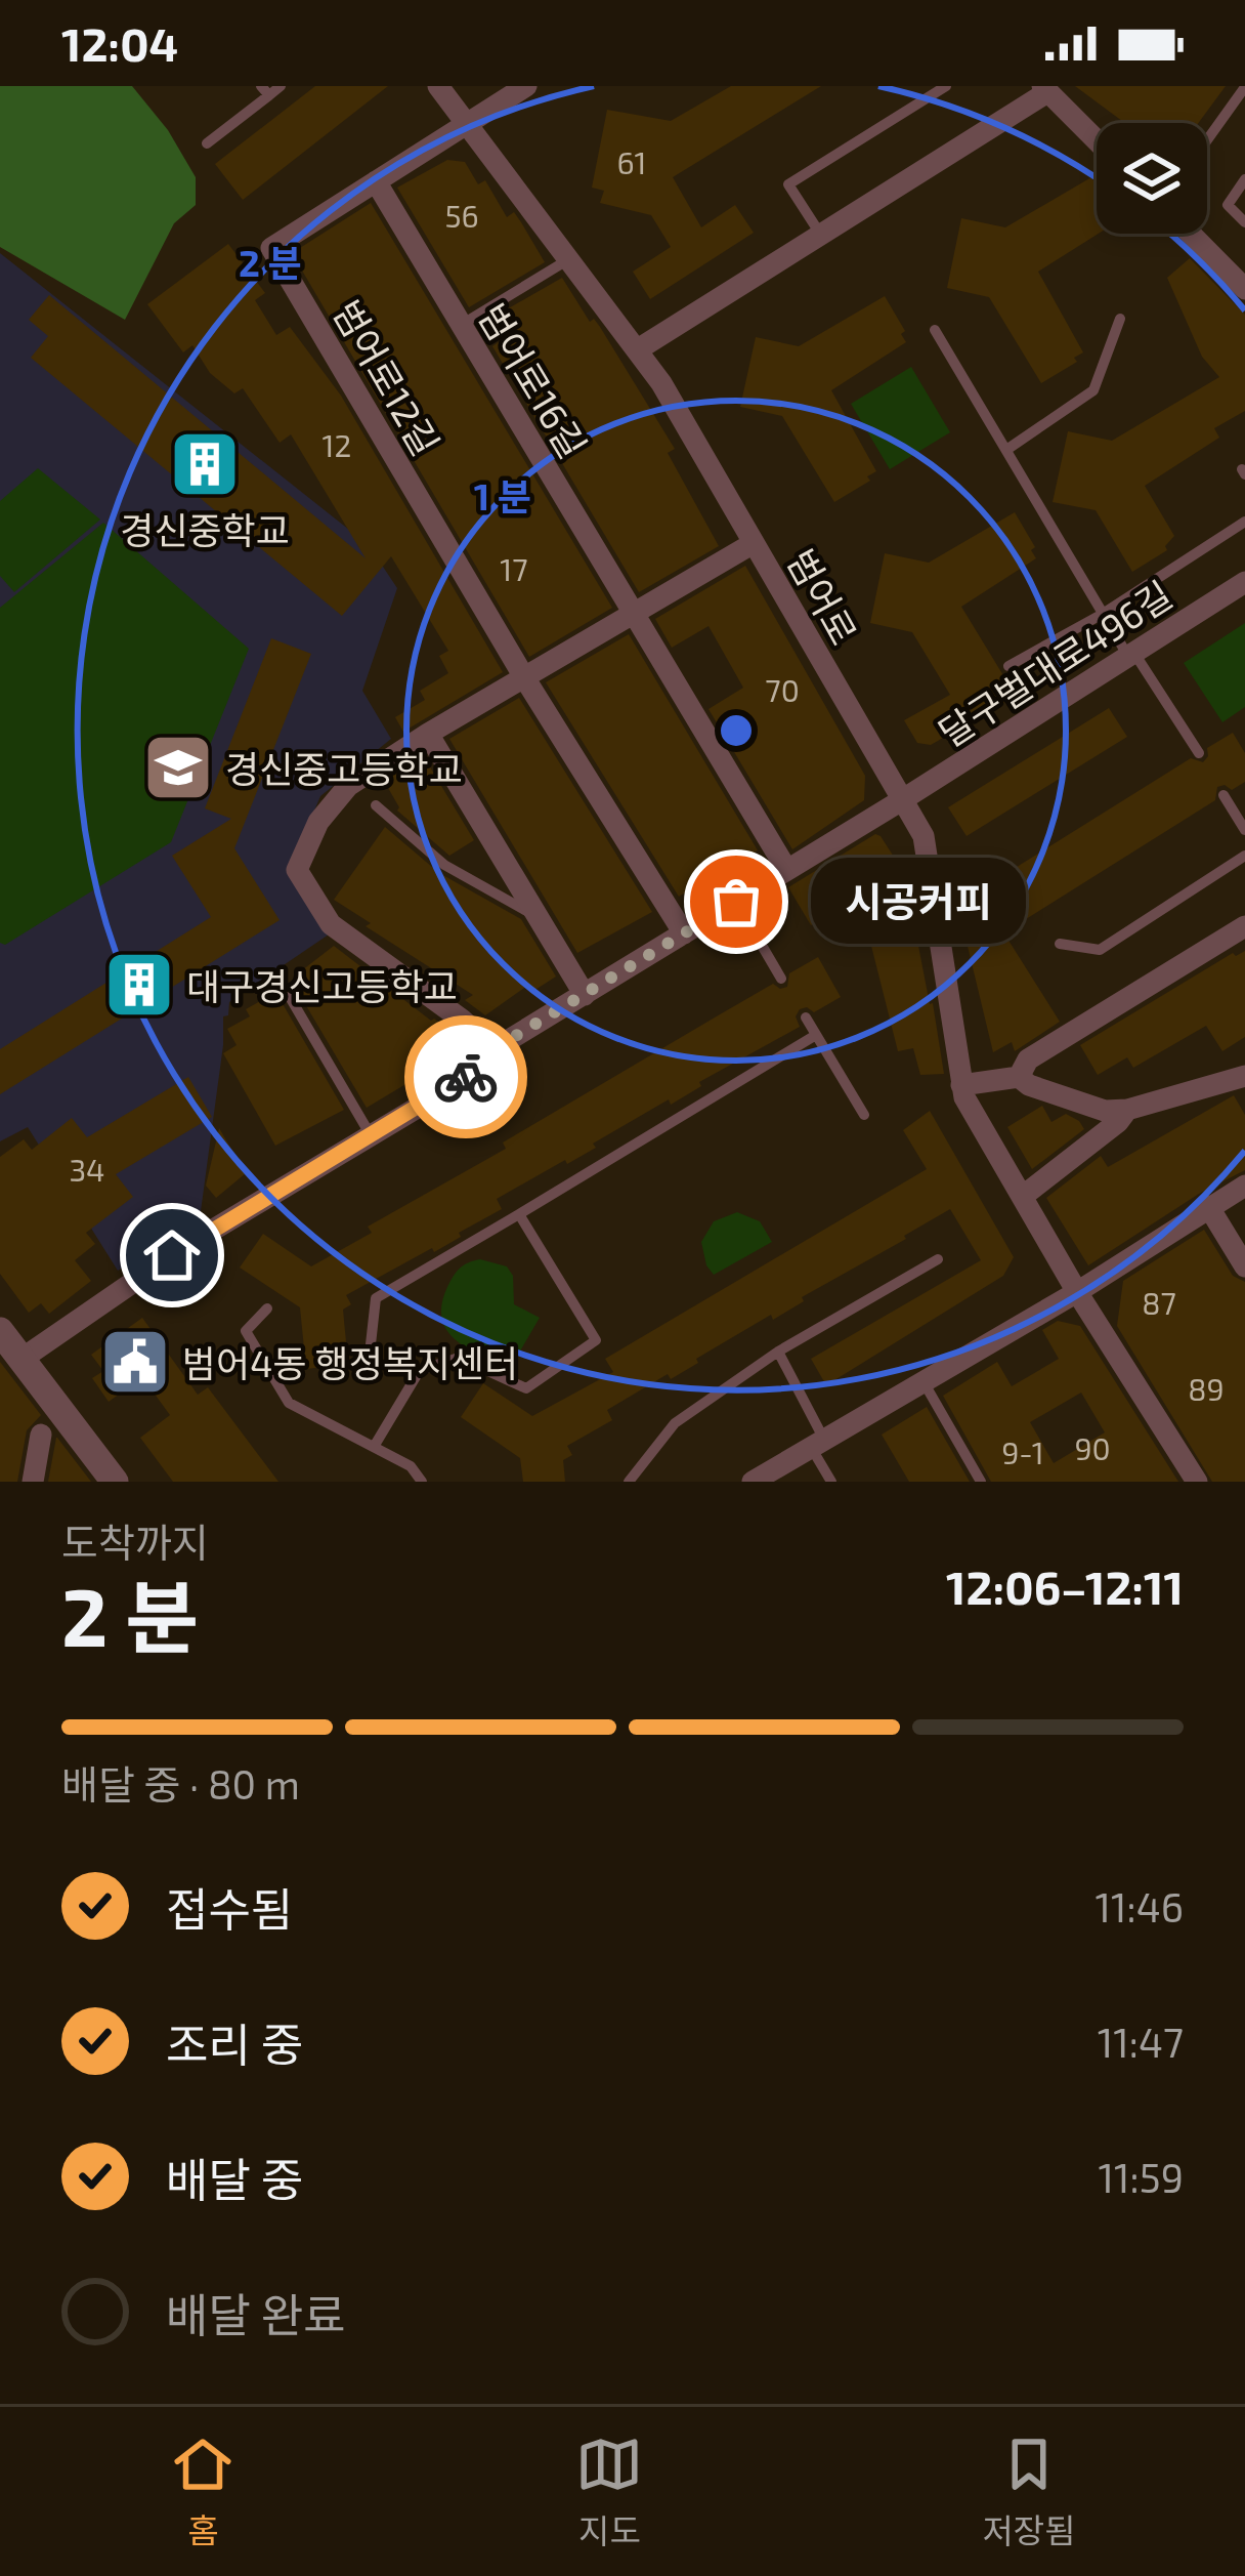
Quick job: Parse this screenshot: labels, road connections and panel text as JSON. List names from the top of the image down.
{
  "streets": {
    "street": [
      "범어로12길",
      "범어로16길",
      "범어로",
      "달구벌대로496길"
    ]
  },
  "crossings": [
    ["범어로12길", "범어로16길"],
    ["범어로12길", "범어로"],
    ["범어로", "달구벌대로496길"]
  ],
  "places": {
    "building": ["경신중학교", "대구경신고등학교"],
    "school or university": ["경신중고등학교"],
    "other": ["시공커피"],
    "public building": ["범어4동 행정복지센터"]
  },
  "house_numbers": [
    "61",
    "56",
    "12",
    "17",
    "70",
    "34",
    "87",
    "89",
    "90",
    "9-1"
  ],
  "page": {
    "status": "12:04",
    "bubble": "시공커피",
    "heading": ["2 분", "도착까지", "12:06–12:11"],
    "bar": "배달 중 · 80 m",
    "list": [
      ["접수됨", "11:46"],
      ["조리 중", "11:47"],
      ["배달 중", "11:59"],
      "배달 완료"
    ],
    "tabs": ["홈", "지도", "저장됨"]
  },
  "rings": ["2 분", "1 분"]
}
